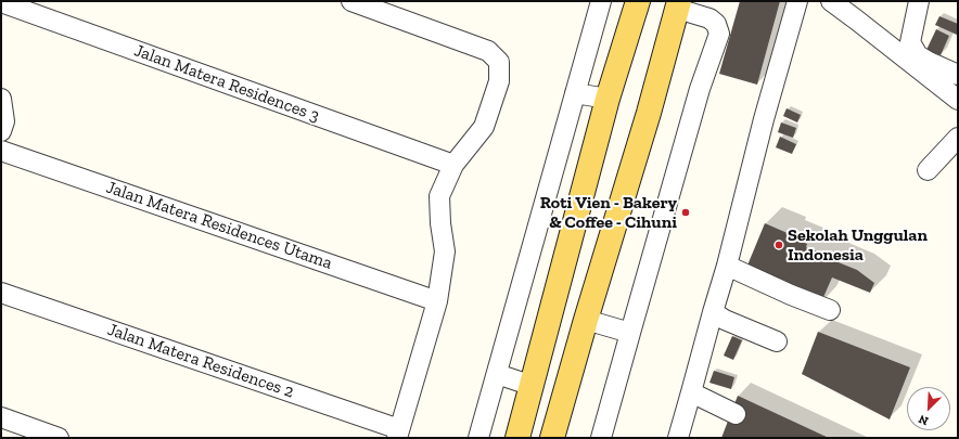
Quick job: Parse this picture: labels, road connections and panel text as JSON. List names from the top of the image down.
{
  "streets": {
    "street": ["Jalan Matera Residences 3", "Jalan Matera Residences Utama", "Jalan Matera Residences 2"]
  },
  "places": ["Roti Vien - Bakery & Coffee - Cihuni", "Sekolah Unggulan Indonesia"],
  "north": "bottom left"
}
